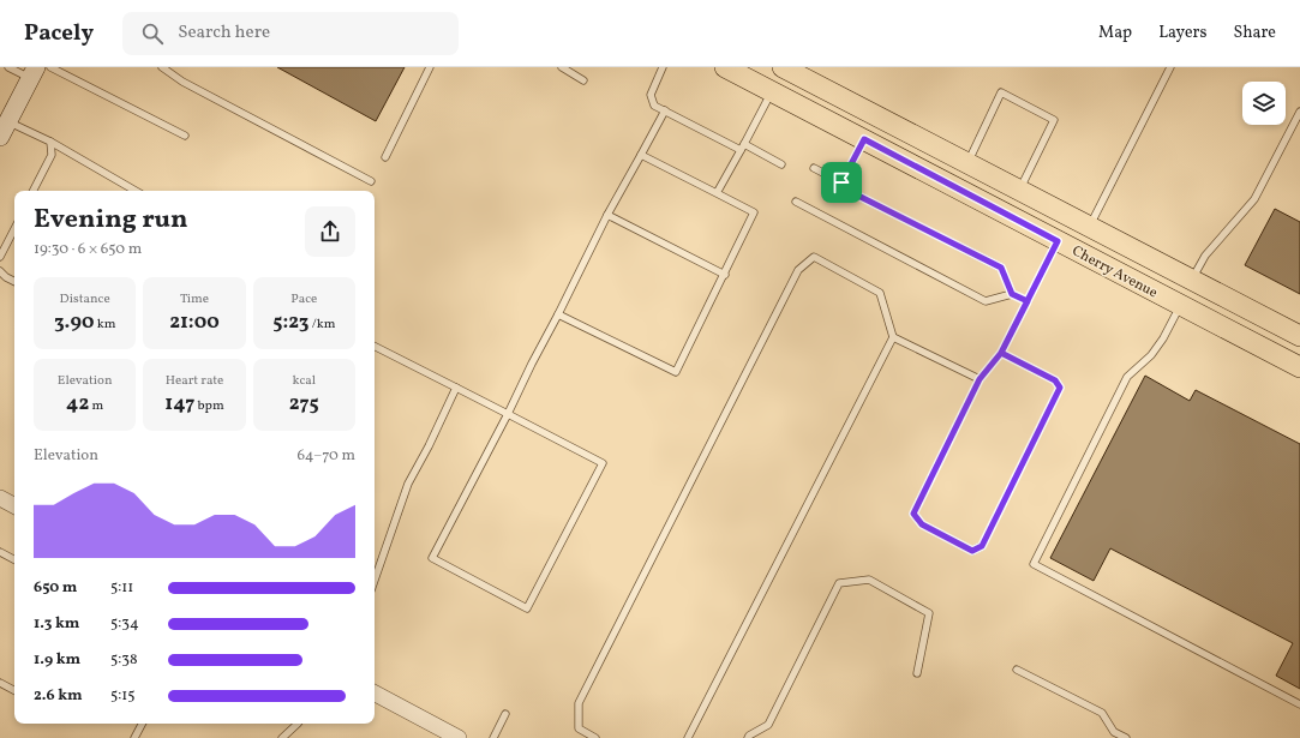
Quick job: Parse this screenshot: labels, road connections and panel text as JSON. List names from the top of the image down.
{
  "streets": {
    "main road": ["Cherry Avenue"]
  },
  "page": {
    "header": "Pacely",
    "search": "Search here",
    "nav": ["Map", "Layers", "Share"],
    "heading": ["Evening run", "19:30 · 6 × 650 m"],
    "stats": [
      ["Distance", "3.90 km"],
      ["Time", "21:00"],
      ["Pace", "5:23 /km"],
      ["Elevation", "42 m"],
      ["Heart rate", "147 bpm"],
      ["kcal", "275"]
    ],
    "chart": ["Elevation", "64–70 m"],
    "list": [
      {
        "name": "650 m",
        "note": "5:11"
      },
      {
        "name": "1.3 km",
        "note": "5:34"
      },
      {
        "name": "1.9 km",
        "note": "5:38"
      },
      {
        "name": "2.6 km",
        "note": "5:15"
      }
    ]
  }
}
